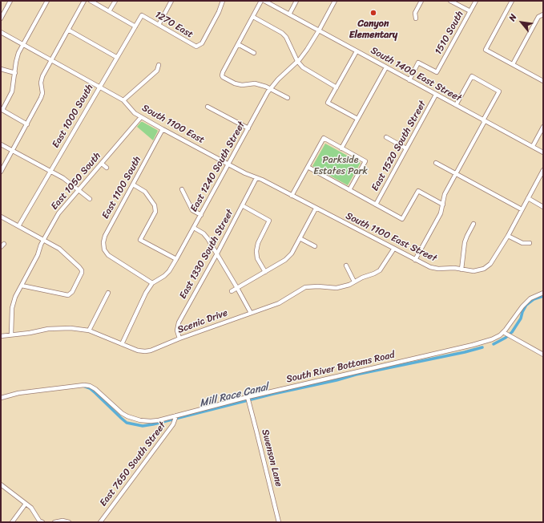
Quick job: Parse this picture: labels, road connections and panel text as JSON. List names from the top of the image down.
{
  "streets": {
    "street": [
      "1270 East",
      "1510 South",
      "South 1400 East Street",
      "East 1000 South",
      "South 1100 East",
      "East 1520 South Street",
      "East 1240 South Street",
      "East 1050 South",
      "East 1100 South",
      "South 1100 East Street",
      "East 1330 South Street",
      "Scenic Drive",
      "South River Bottoms Road",
      "Swenson Lane",
      "East 7650 South Street"
    ]
  },
  "crossings": [
    ["1270 East", "East 1000 South"],
    ["1510 South", "South 1400 East Street"],
    ["South 1400 East Street", "East 1520 South Street"],
    ["South 1400 East Street", "East 1240 South Street"],
    ["East 1000 South", "South 1100 East"],
    ["South 1100 East", "East 1240 South Street"],
    ["South 1100 East", "East 1050 South"],
    ["South 1100 East", "East 1100 South"],
    ["South 1100 East", "South 1100 East Street"],
    ["South 1100 East", "East 1330 South Street"],
    ["East 1240 South Street", "East 1100 South"],
    ["East 1240 South Street", "Scenic Drive"],
    ["East 1050 South", "Scenic Drive"],
    ["South 1100 East Street", "Scenic Drive"],
    ["East 1330 South Street", "Scenic Drive"],
    ["South River Bottoms Road", "Swenson Lane"],
    ["South River Bottoms Road", "East 7650 South Street"]
  ],
  "water": ["Mill Race Canal"],
  "parks": ["Parkside Estates Park"],
  "places": ["Canyon Elementary"],
  "north": "top left"
}
